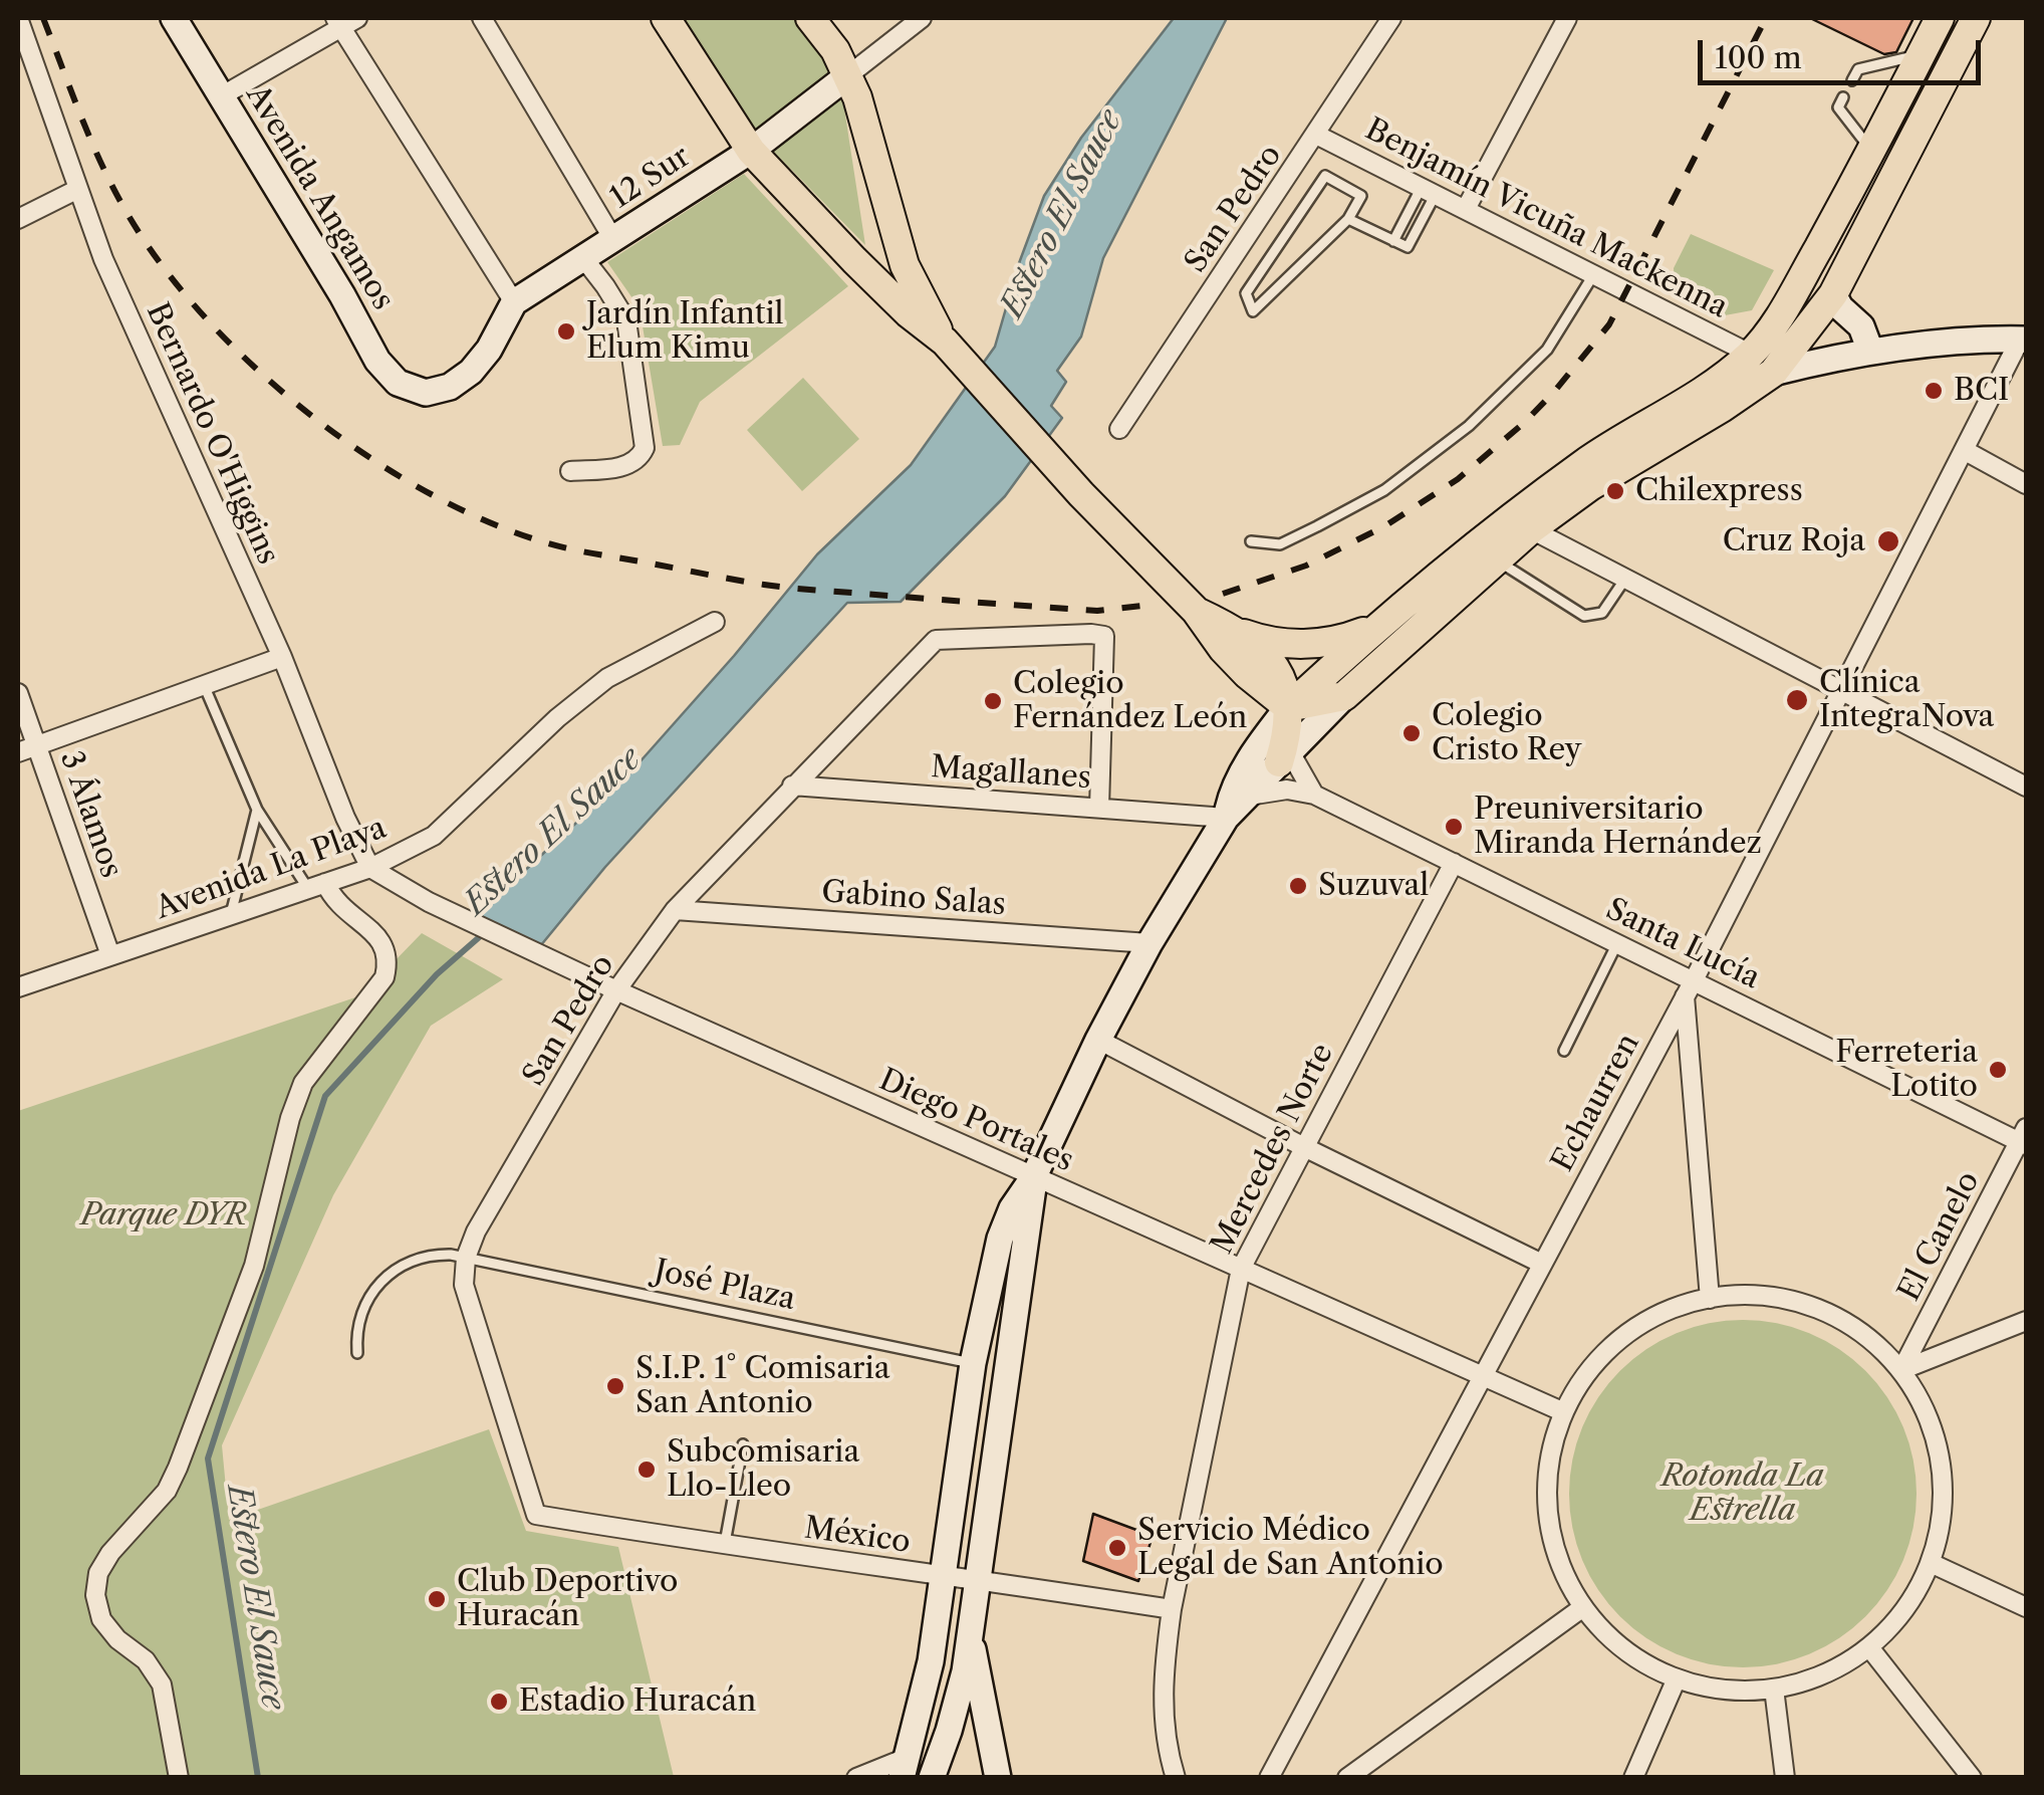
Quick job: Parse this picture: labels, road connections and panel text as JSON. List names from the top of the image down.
{
  "streets": {
    "street": [
      "12 Sur",
      "Avenida Angamos",
      "San Pedro",
      "Benjamín Vicuña Mackenna",
      "Bernardo O'Higgins",
      "Magallanes",
      "3 Álamos",
      "Avenida La Playa",
      "Gabino Salas",
      "Santa Lucía",
      "Echaurren",
      "Diego Portales",
      "Mercedes Norte",
      "El Canelo",
      "México"
    ],
    "lane": ["José Plaza"]
  },
  "crossings": [
    ["12 Sur", "Avenida Angamos"],
    ["San Pedro", "Benjamín Vicuña Mackenna"],
    ["San Pedro", "Magallanes"],
    ["San Pedro", "Gabino Salas"],
    ["San Pedro", "Diego Portales"],
    ["San Pedro", "José Plaza"],
    ["San Pedro", "México"],
    ["Bernardo O'Higgins", "Avenida La Playa"],
    ["Bernardo O'Higgins", "Diego Portales"],
    ["3 Álamos", "Avenida La Playa"],
    ["Avenida La Playa", "Diego Portales"],
    ["Santa Lucía", "Echaurren"],
    ["Santa Lucía", "Mercedes Norte"],
    ["Santa Lucía", "El Canelo"],
    ["Echaurren", "Diego Portales"],
    ["Diego Portales", "Mercedes Norte"],
    ["Mercedes Norte", "México"]
  ],
  "water": ["Estero El Sauce"],
  "parks": ["Parque DYR", "Rotonda La Estrella"],
  "places": [
    "Jardín Infantil Elum Kimu",
    "BCI",
    "Chilexpress",
    "Cruz Roja",
    "Clínica IntegraNova",
    "Colegio Fernández León",
    "Colegio Cristo Rey",
    "Preuniversitario Miranda Hernández",
    "Suzuval",
    "Ferreteria Lotito",
    "S.I.P. 1° Comisaria San Antonio",
    "Subcomisaria Llo-Lleo",
    "Servicio Médico Legal de San Antonio",
    "Club Deportivo Huracán",
    "Estadio Huracán"
  ],
  "scale_bar": "100 m"
}
